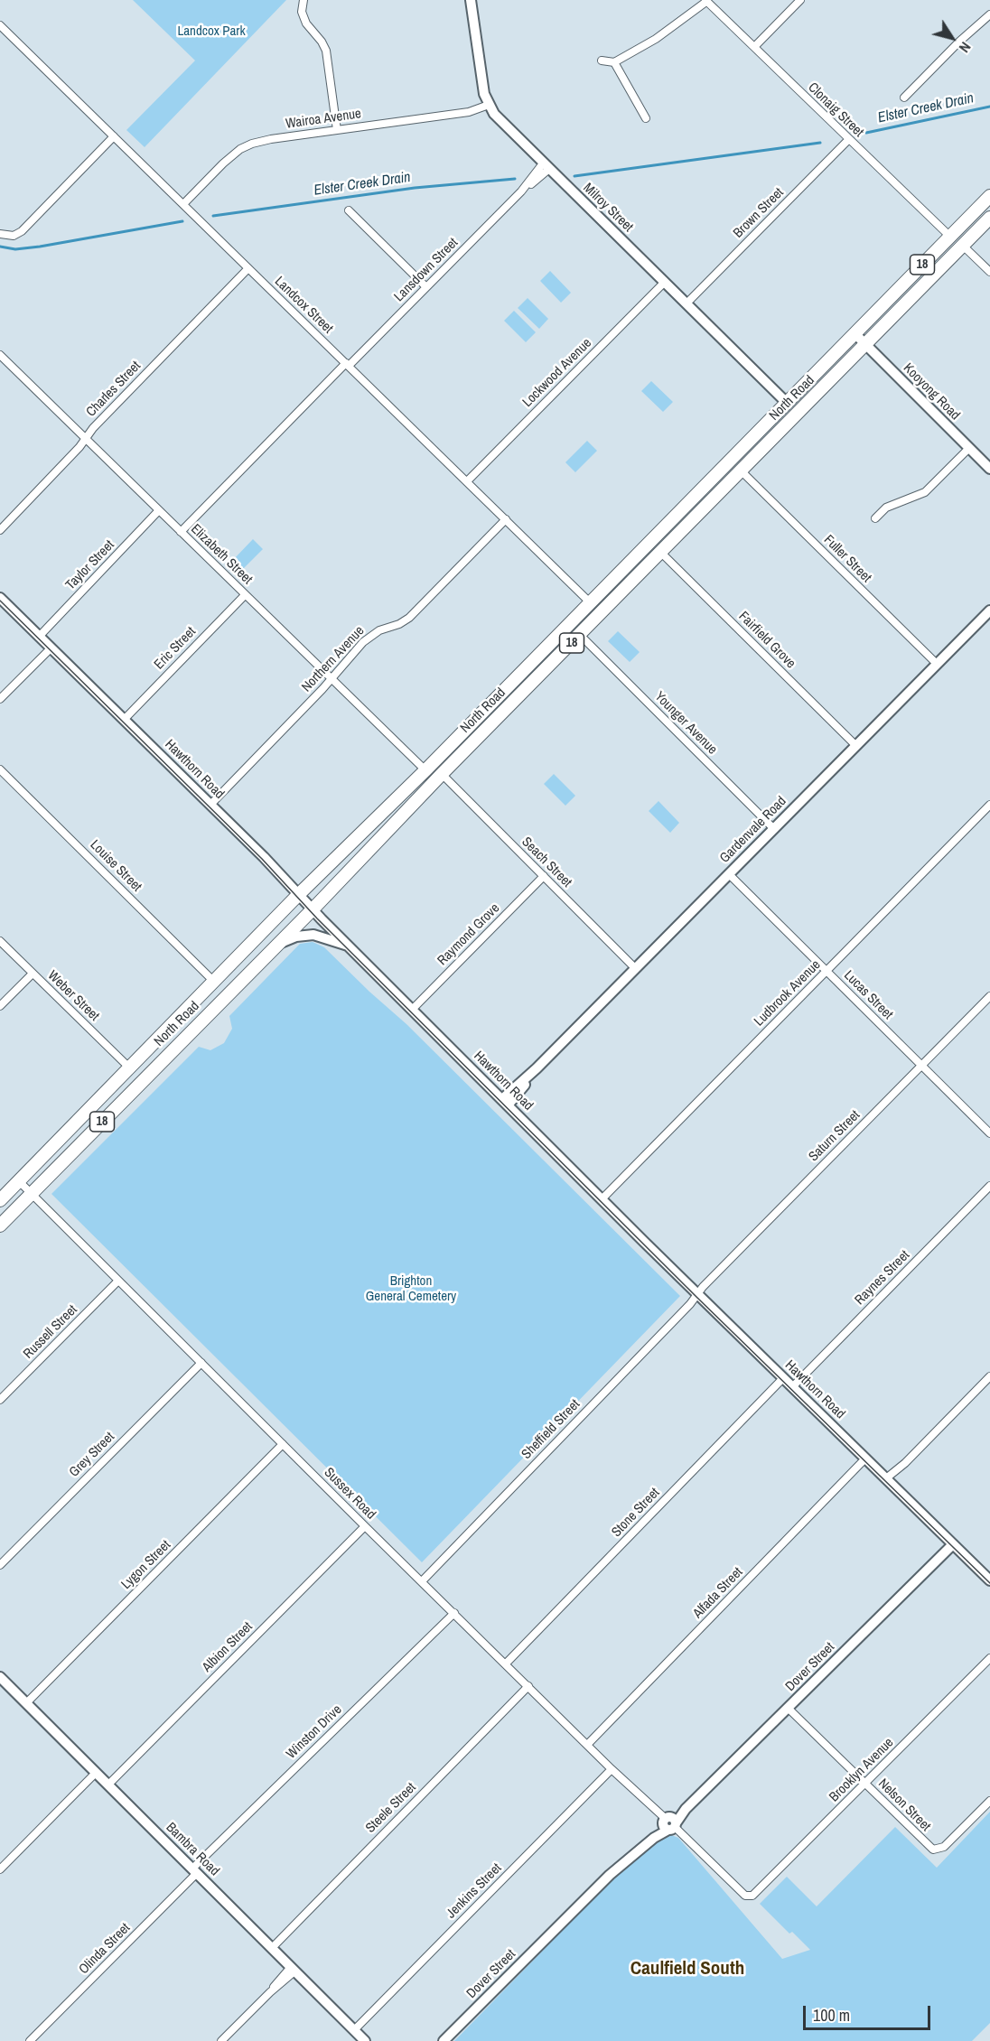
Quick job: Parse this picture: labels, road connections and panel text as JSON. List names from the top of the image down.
{
  "streets": {
    "highway": ["18", "North Road"],
    "street": [
      "Clonaig Street",
      "Wairoa Avenue",
      "Milroy Street",
      "Brown Street",
      "Lansdown Street",
      "Landcox Street",
      "Lockwood Avenue",
      "Charles Street",
      "Kooyong Road",
      "Elizabeth Street",
      "Fuller Street",
      "Taylor Street",
      "Fairfield Grove",
      "Eric Street",
      "Northern Avenue",
      "Younger Avenue",
      "Hawthorn Road",
      "Gardenvale Road",
      "Seach Street",
      "Louise Street",
      "Raymond Grove",
      "Ludbrook Avenue",
      "Lucas Street",
      "Weber Street",
      "Saturn Street",
      "Raynes Street",
      "Russell Street",
      "Sheffield Street",
      "Grey Street",
      "Sussex Road",
      "Stone Street",
      "Lygon Street",
      "Alfada Street",
      "Albion Street",
      "Dover Street",
      "Winston Drive",
      "Brooklyn Avenue",
      "Nelson Street",
      "Steele Street",
      "Bambra Road",
      "Jenkins Street",
      "Olinda Street"
    ]
  },
  "crossings": [
    ["Clonaig Street", "Brown Street"],
    ["Clonaig Street", "North Road"],
    ["Wairoa Avenue", "Milroy Street"],
    ["Wairoa Avenue", "Landcox Street"],
    ["Milroy Street", "Brown Street"],
    ["Milroy Street", "Lansdown Street"],
    ["Milroy Street", "Lockwood Avenue"],
    ["Milroy Street", "North Road"],
    ["Lansdown Street", "Landcox Street"],
    ["Lansdown Street", "Elizabeth Street"],
    ["Landcox Street", "Lockwood Avenue"],
    ["Landcox Street", "Charles Street"],
    ["Landcox Street", "North Road"],
    ["Landcox Street", "Northern Avenue"],
    ["Charles Street", "Elizabeth Street"],
    ["Kooyong Road", "North Road"],
    ["North Road", "Elizabeth Street"],
    ["North Road", "Fuller Street"],
    ["North Road", "Fairfield Grove"],
    ["North Road", "Younger Avenue"],
    ["North Road", "Hawthorn Road"],
    ["North Road", "Seach Street"],
    ["North Road", "Louise Street"],
    ["North Road", "Weber Street"],
    ["North Road", "Sussex Road"],
    ["Elizabeth Street", "Taylor Street"],
    ["Elizabeth Street", "Eric Street"],
    ["Elizabeth Street", "Northern Avenue"],
    ["Fuller Street", "Gardenvale Road"],
    ["Taylor Street", "Hawthorn Road"],
    ["Fairfield Grove", "Gardenvale Road"],
    ["Eric Street", "Hawthorn Road"],
    ["Northern Avenue", "Hawthorn Road"],
    ["Younger Avenue", "Gardenvale Road"],
    ["Hawthorn Road", "Gardenvale Road"],
    ["Hawthorn Road", "Raymond Grove"],
    ["Hawthorn Road", "Ludbrook Avenue"],
    ["Hawthorn Road", "Saturn Street"],
    ["Hawthorn Road", "Raynes Street"],
    ["Hawthorn Road", "Sheffield Street"],
    ["Hawthorn Road", "Stone Street"],
    ["Hawthorn Road", "Alfada Street"],
    ["Hawthorn Road", "Dover Street"],
    ["Gardenvale Road", "Seach Street"],
    ["Gardenvale Road", "Lucas Street"],
    ["Seach Street", "Raymond Grove"],
    ["Ludbrook Avenue", "Lucas Street"],
    ["Lucas Street", "Saturn Street"],
    ["Saturn Street", "Sheffield Street"],
    ["Russell Street", "Sussex Road"],
    ["Sheffield Street", "Sussex Road"],
    ["Grey Street", "Sussex Road"],
    ["Sussex Road", "Stone Street"],
    ["Sussex Road", "Lygon Street"],
    ["Sussex Road", "Alfada Street"],
    ["Sussex Road", "Albion Street"],
    ["Sussex Road", "Dover Street"],
    ["Sussex Road", "Winston Drive"],
    ["Sussex Road", "Brooklyn Avenue"],
    ["Sussex Road", "Steele Street"],
    ["Sussex Road", "Jenkins Street"],
    ["Lygon Street", "Bambra Road"],
    ["Albion Street", "Bambra Road"],
    ["Dover Street", "Nelson Street"],
    ["Winston Drive", "Bambra Road"],
    ["Winston Drive", "Olinda Street"],
    ["Brooklyn Avenue", "Nelson Street"],
    ["Steele Street", "Bambra Road"],
    ["Bambra Road", "Jenkins Street"],
    ["Bambra Road", "Olinda Street"]
  ],
  "districts": ["Caulfield South"],
  "water": ["Elster Creek Drain"],
  "parks": ["Landcox Park", "Brighton General Cemetery"],
  "scale_bar": "100 m",
  "north": "bottom right"
}
